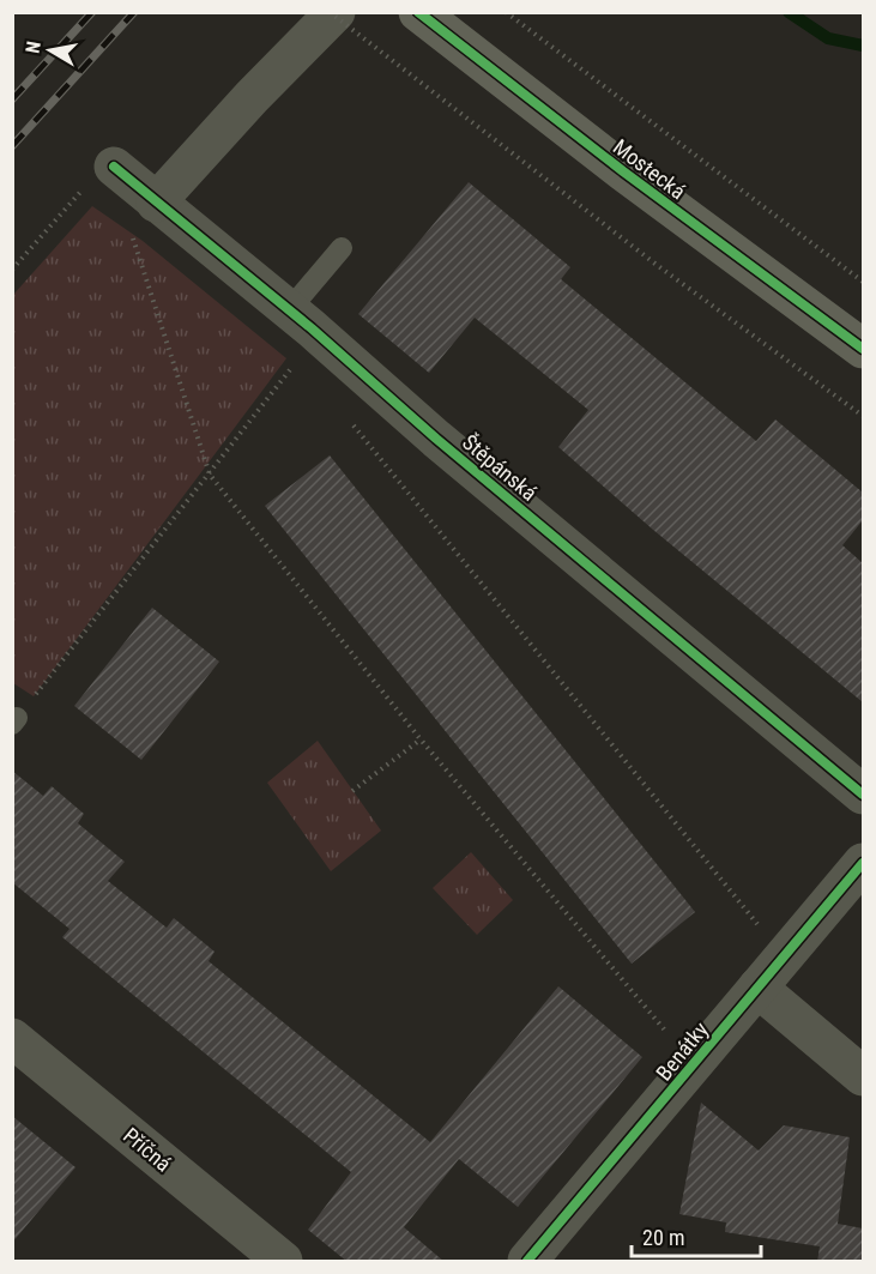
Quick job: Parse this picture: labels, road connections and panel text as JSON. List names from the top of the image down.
{
  "streets": {
    "street": [
      "Mostecká",
      "Štěpánská",
      "Benátky",
      "Příčná"
    ]
  },
  "scale_bar": "20 m",
  "north": "left"
}
